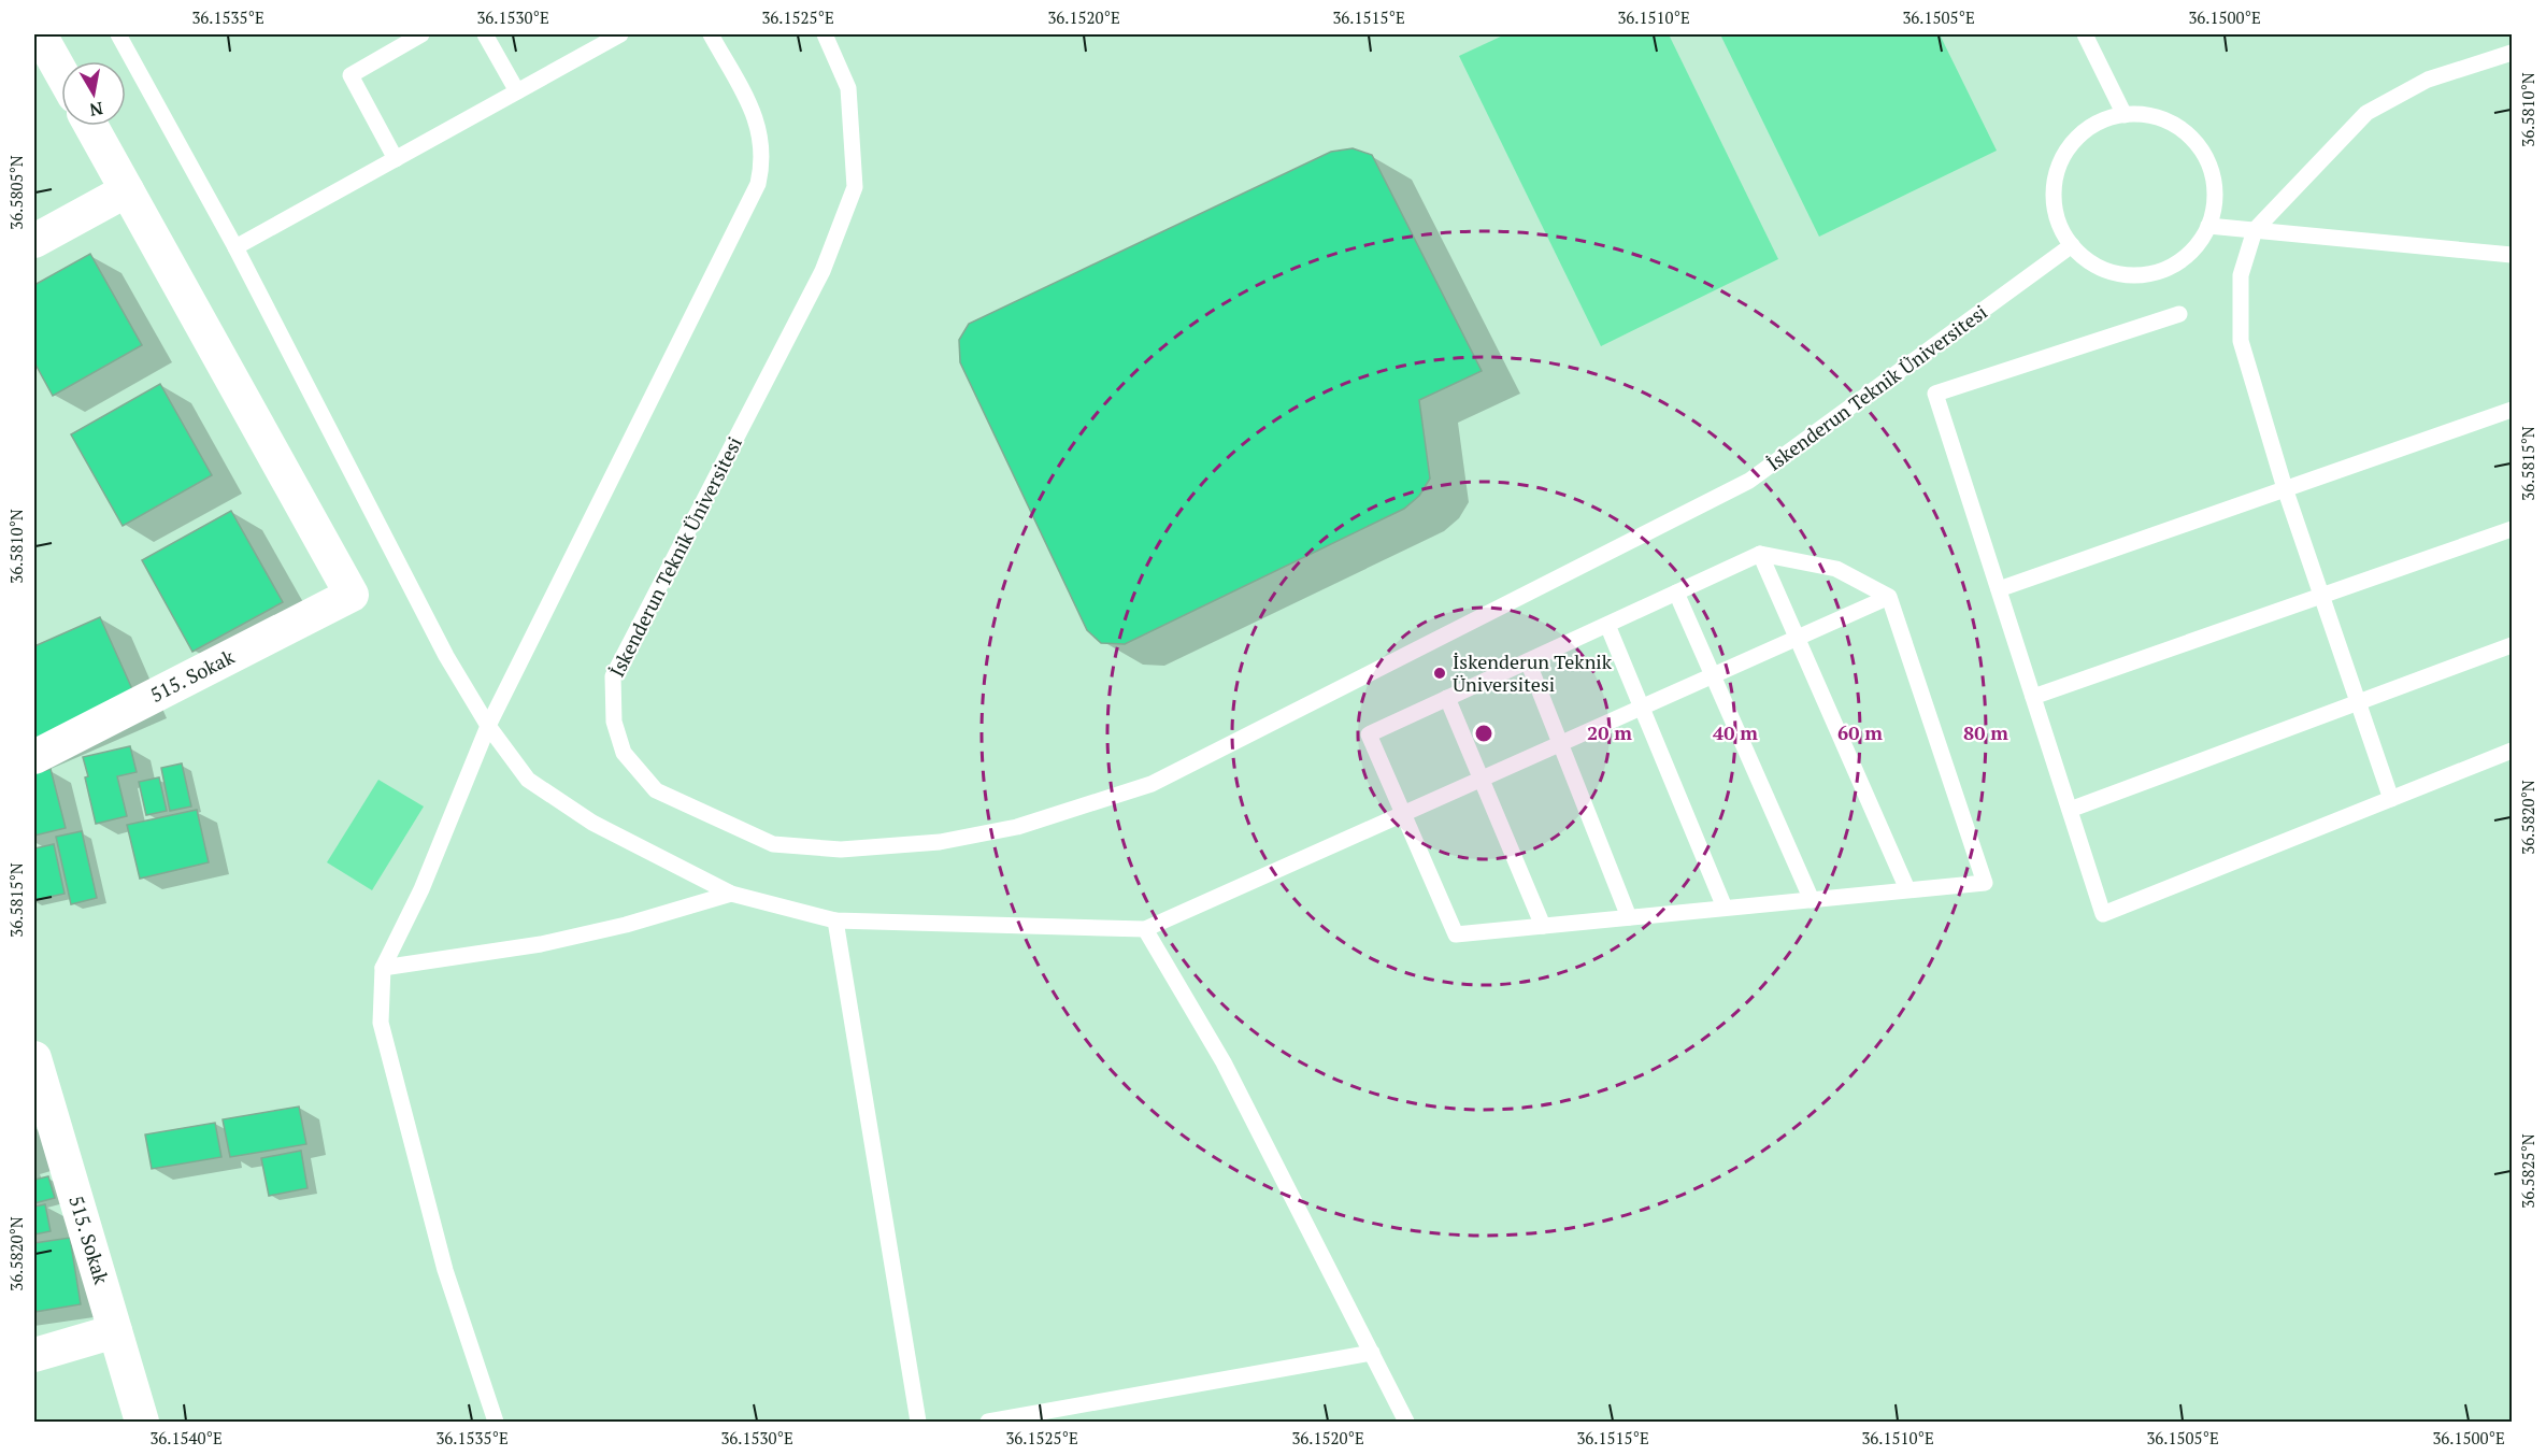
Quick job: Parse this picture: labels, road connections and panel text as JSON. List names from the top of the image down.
{
  "streets": {
    "street": ["515. Sokak"],
    "lane": ["İskenderun Teknik Üniversitesi"]
  },
  "places": ["İskenderun Teknik Üniversitesi"],
  "north": "bottom",
  "coordinates": [
    "36.1535°E",
    "36.1530°E",
    "36.1525°E",
    "36.1520°E",
    "36.1515°E",
    "36.1510°E",
    "36.1505°E",
    "36.1500°E",
    "36.5810°N",
    "36.5805°N",
    "36.5815°N",
    "36.5820°N",
    "36.5825°N",
    "36.1540°E"
  ],
  "rings": [
    "20 m",
    "40 m",
    "60 m",
    "80 m"
  ]
}
